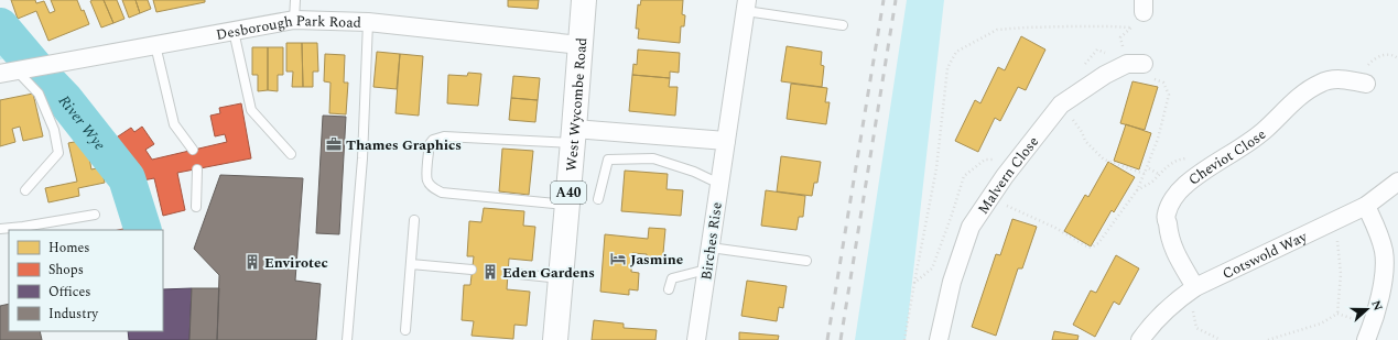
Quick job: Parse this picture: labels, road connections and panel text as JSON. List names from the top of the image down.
{
  "streets": {
    "main road": ["West Wycombe Road", "A40"],
    "street": [
      "Desborough Park Road",
      "Cheviot Close",
      "Malvern Close",
      "Birches Rise",
      "Cotswold Way"
    ]
  },
  "crossings": [
    ["Desborough Park Road", "West Wycombe Road"],
    ["Cheviot Close", "Cotswold Way"]
  ],
  "water": ["River Wye"],
  "places": {
    "office": ["Thames Graphics"],
    "hotel": ["Jasmine"],
    "building": ["Envirotec", "Eden Gardens"]
  },
  "legend": [
    "Homes",
    "Shops",
    "Offices",
    "Industry"
  ],
  "north": "right"
}
